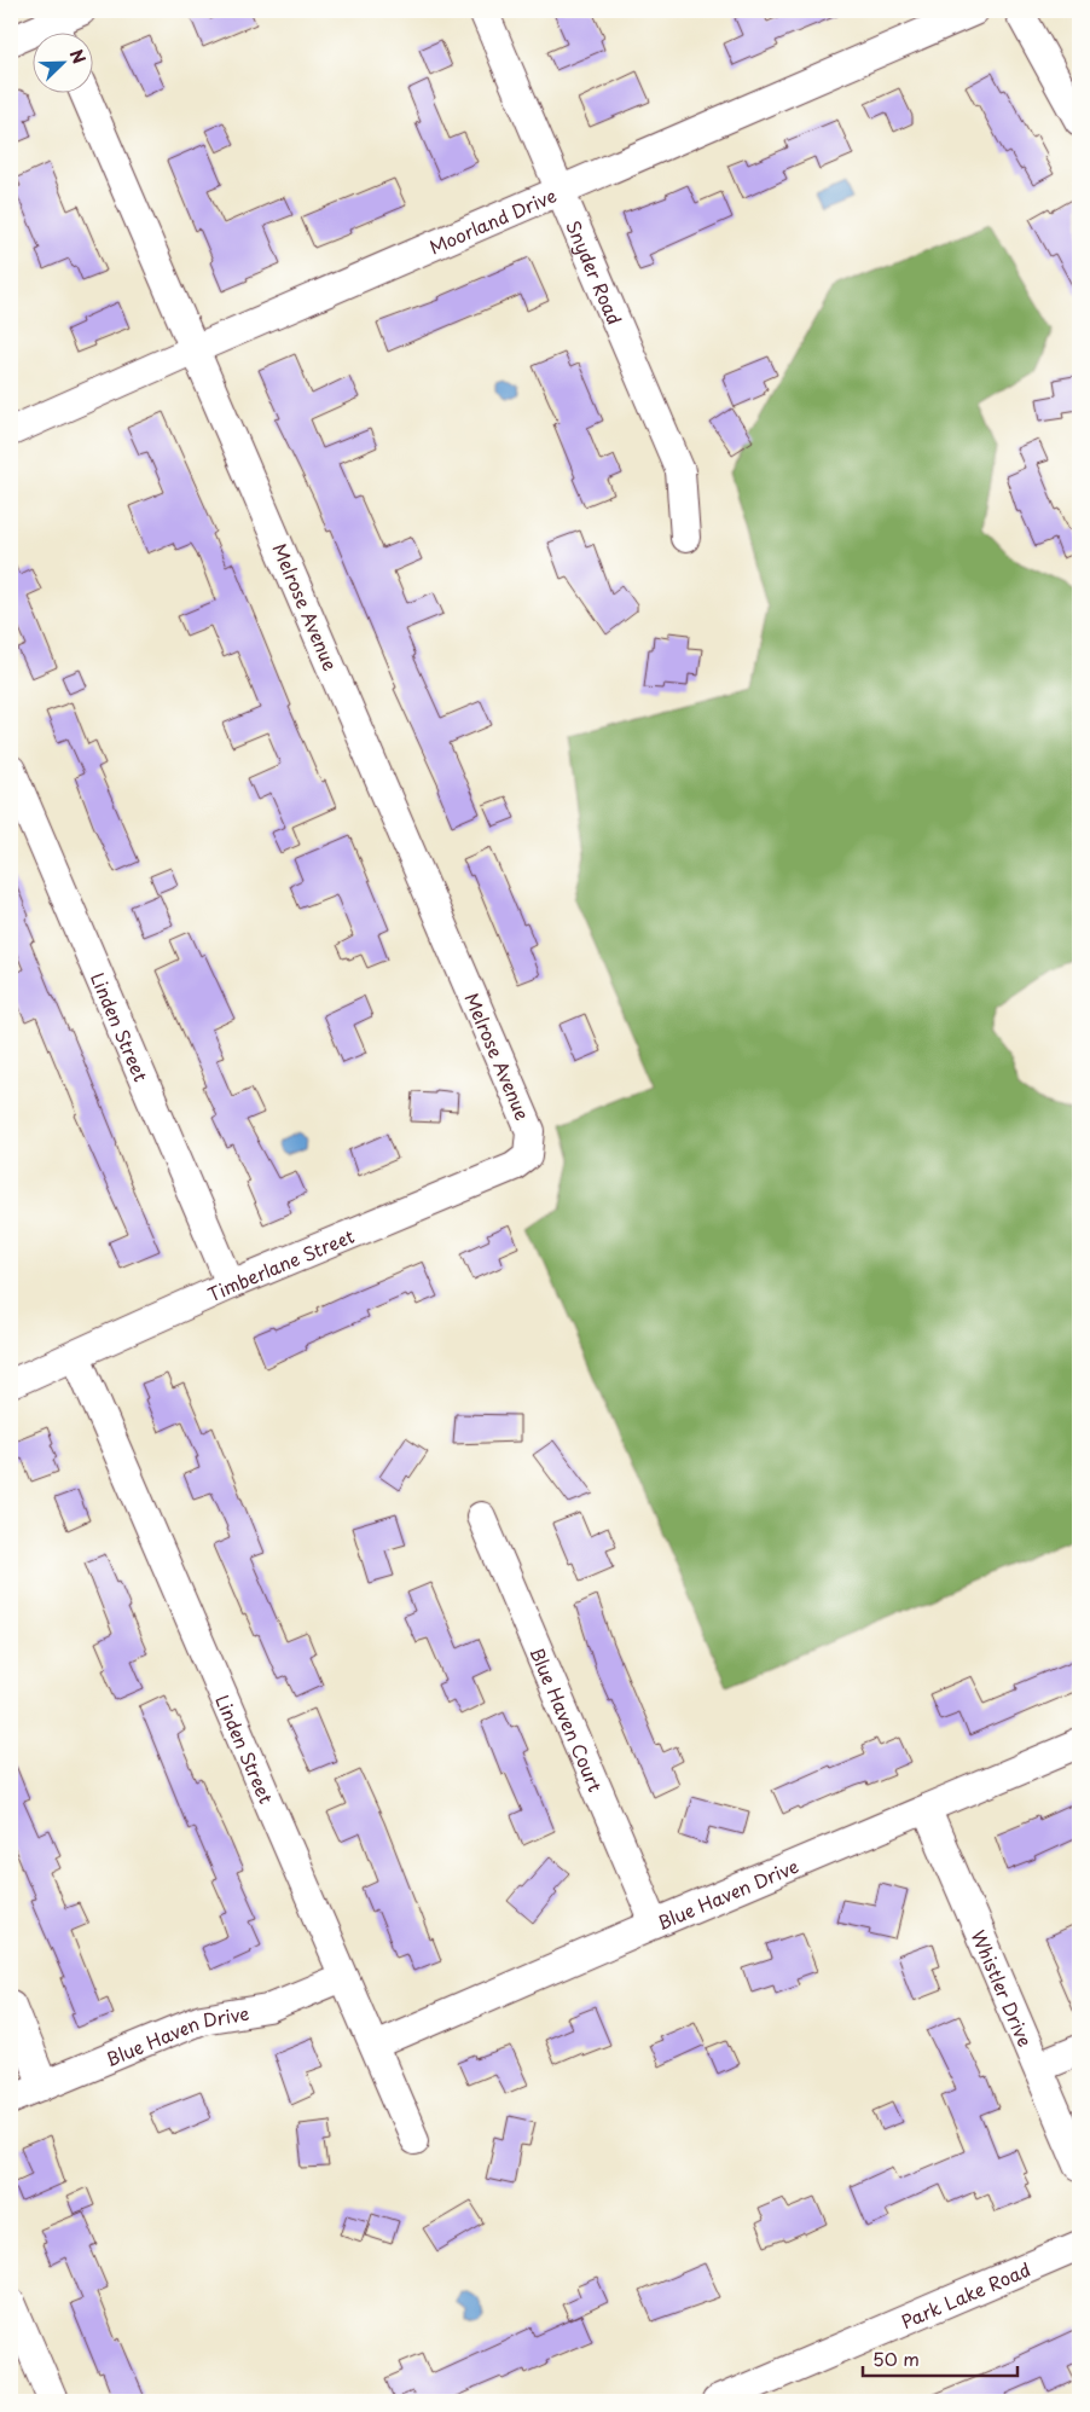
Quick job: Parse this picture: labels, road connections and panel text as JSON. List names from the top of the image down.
{
  "streets": {
    "street": [
      "Moorland Drive",
      "Snyder Road",
      "Melrose Avenue",
      "Linden Street",
      "Timberlane Street",
      "Blue Haven Court",
      "Blue Haven Drive",
      "Whistler Drive",
      "Park Lake Road"
    ]
  },
  "crossings": [
    ["Moorland Drive", "Snyder Road"],
    ["Moorland Drive", "Melrose Avenue"],
    ["Melrose Avenue", "Timberlane Street"],
    ["Linden Street", "Timberlane Street"],
    ["Linden Street", "Blue Haven Drive"],
    ["Blue Haven Court", "Blue Haven Drive"],
    ["Blue Haven Drive", "Whistler Drive"]
  ],
  "scale_bar": "50 m",
  "north": "top right"
}
